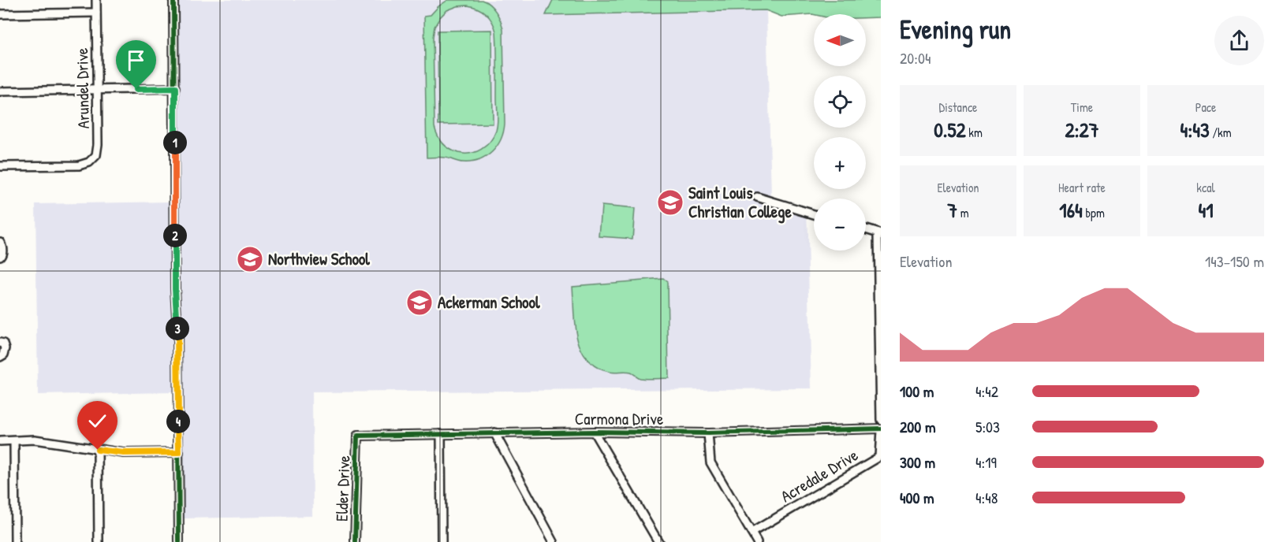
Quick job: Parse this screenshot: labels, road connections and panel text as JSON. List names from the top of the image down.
{
  "streets": {
    "street": [
      "Arundel Drive",
      "Carmona Drive",
      "Acredale Drive",
      "Elder Drive"
    ]
  },
  "crossings": [
    ["Carmona Drive", "Acredale Drive"],
    ["Carmona Drive", "Elder Drive"]
  ],
  "places": {
    "school or university": ["Saint Louis Christian College", "Northview School", "Ackerman School"]
  },
  "north": "left",
  "page": {
    "heading": ["Evening run", "20:04"],
    "map_buttons": ["+", "−"],
    "stats": [
      ["Distance", "0.52 km"],
      ["Time", "2:27"],
      ["Pace", "4:43 /km"],
      ["Elevation", "7 m"],
      ["Heart rate", "164 bpm"],
      ["kcal", "41"]
    ],
    "pins": [
      "1",
      "2",
      "3",
      "4"
    ],
    "chart": ["Elevation", "143–150 m"],
    "list": [
      {
        "name": "100 m",
        "note": "4:42"
      },
      {
        "name": "200 m",
        "note": "5:03"
      },
      {
        "name": "300 m",
        "note": "4:19"
      },
      {
        "name": "400 m",
        "note": "4:48"
      }
    ]
  }
}
